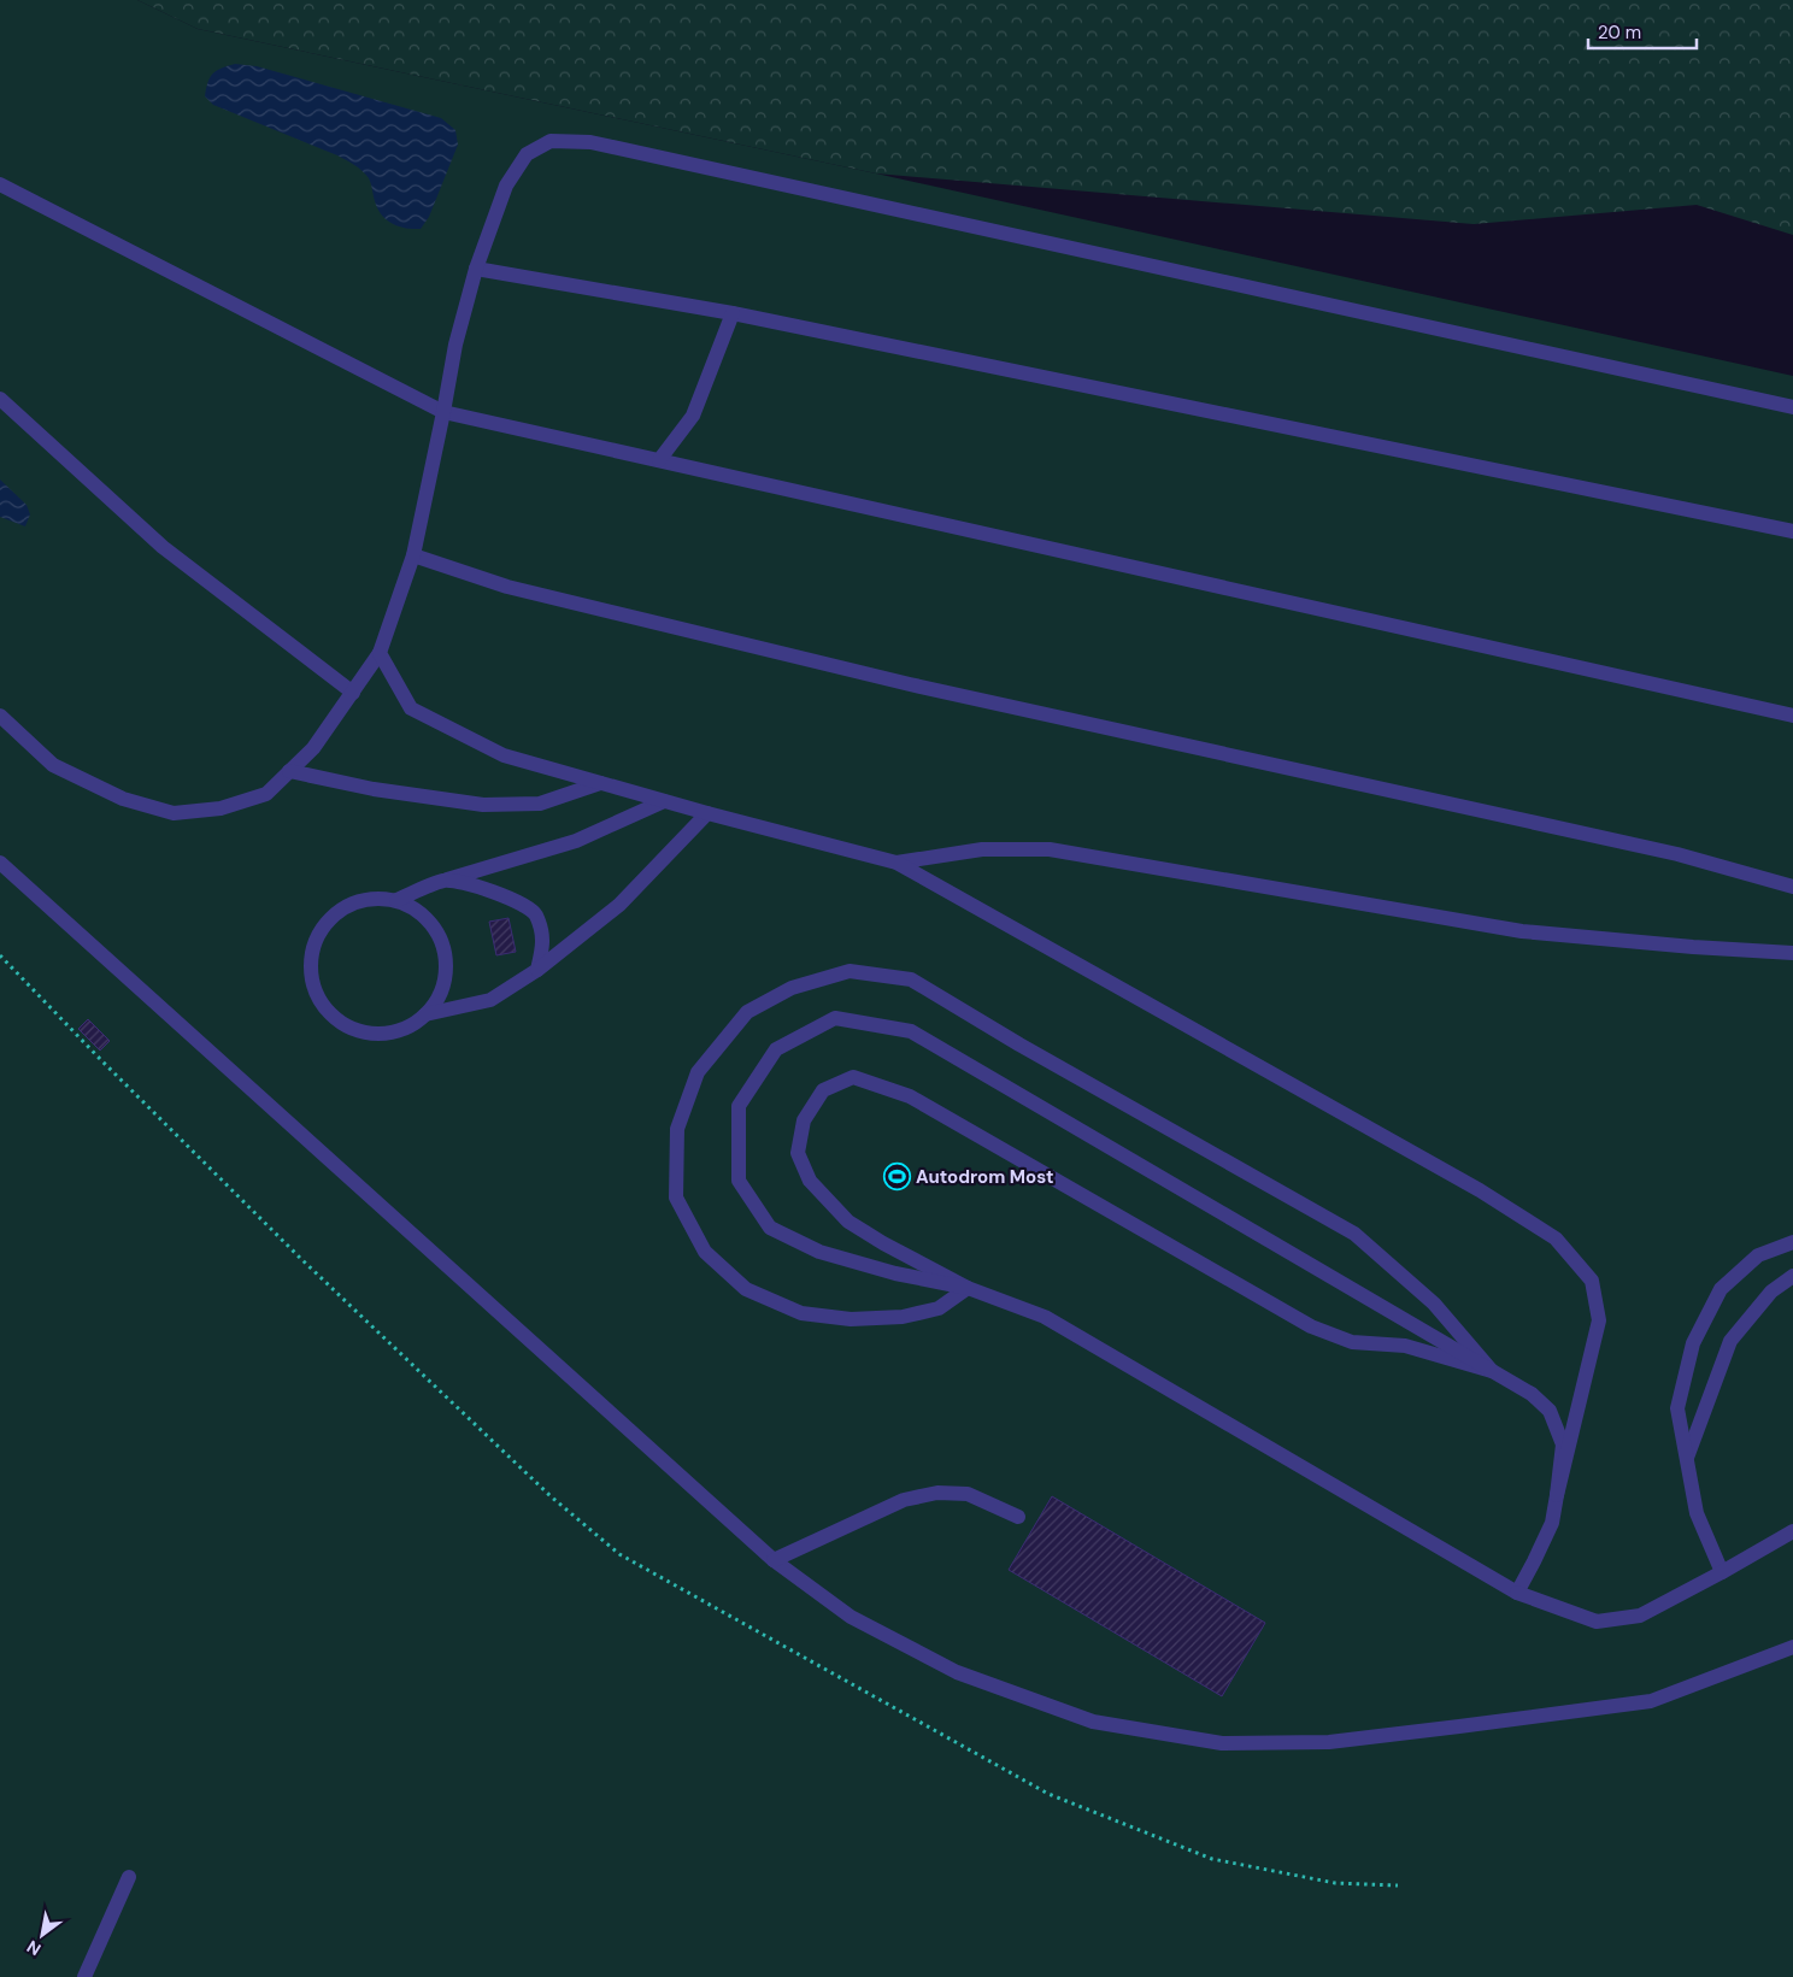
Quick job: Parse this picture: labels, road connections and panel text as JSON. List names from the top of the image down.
{
  "places": {
    "sports": ["Autodrom Most"]
  },
  "scale_bar": "20 m",
  "north": "bottom left"
}
